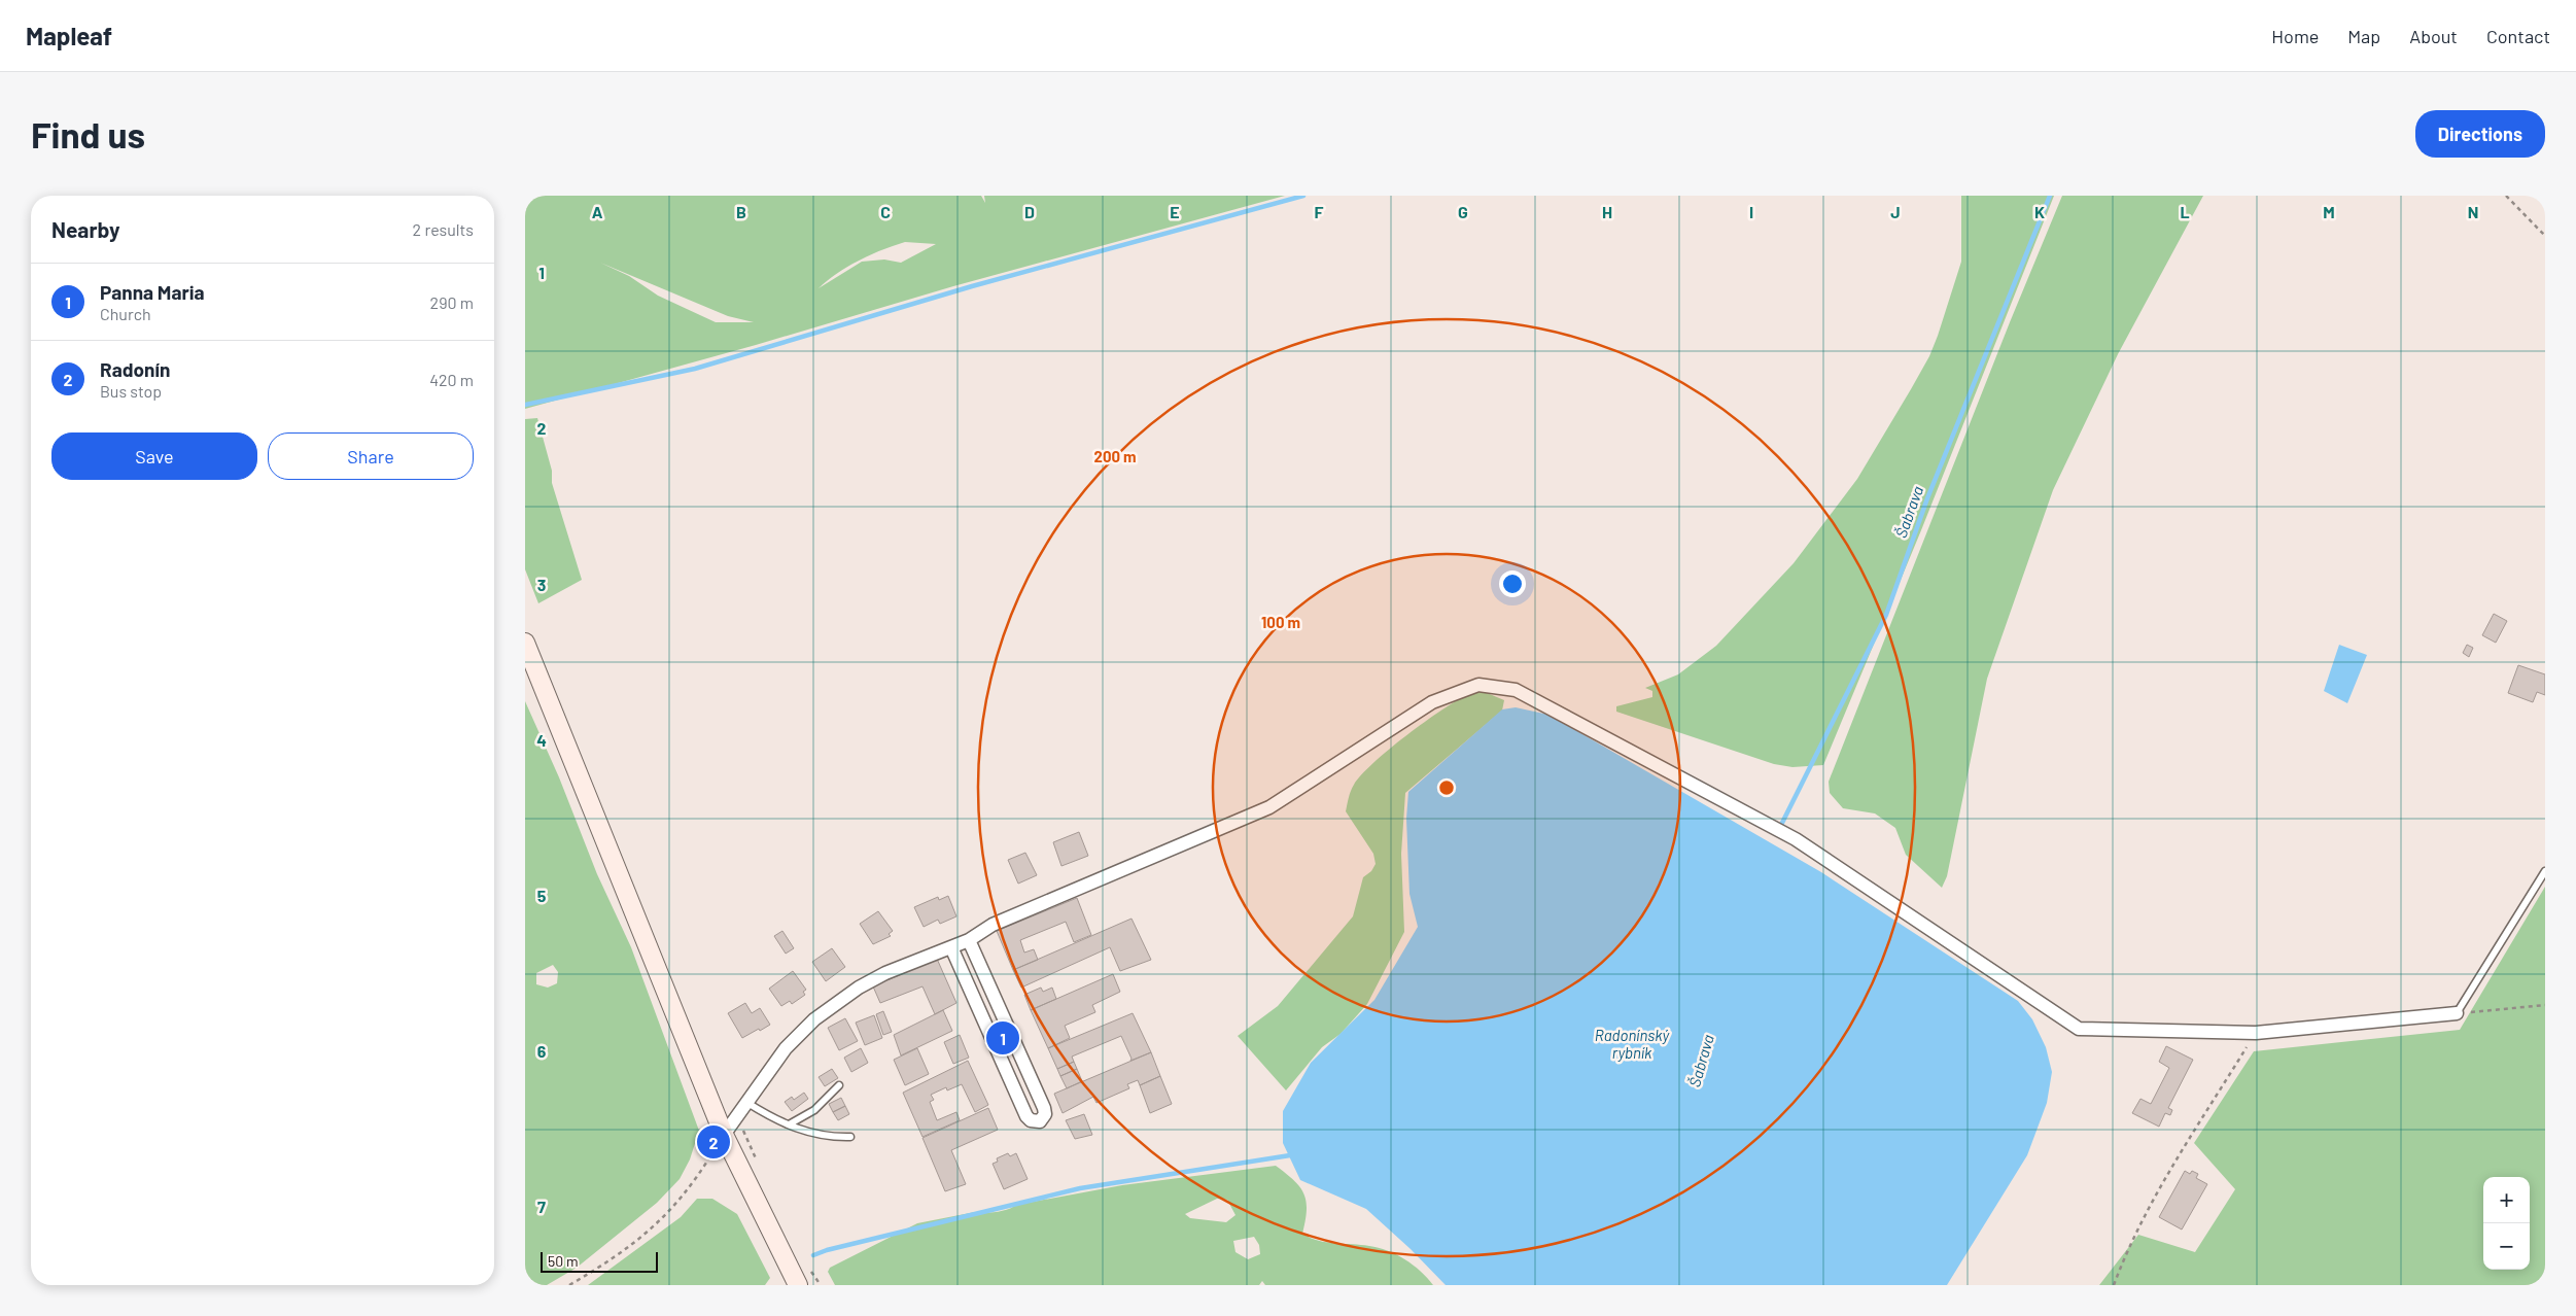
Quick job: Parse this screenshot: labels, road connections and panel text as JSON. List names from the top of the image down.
{
  "water": ["Šabrava", "Radonínský rybník"],
  "scale_bar": "50 m",
  "page": {
    "header": "Mapleaf",
    "nav": [
      "Home",
      "Map",
      "About",
      "Contact"
    ],
    "buttons": [
      "Directions",
      ["Save", "Share"]
    ],
    "title": "Find us",
    "heading": ["Nearby", "2 results"],
    "list": [
      {
        "mark": "1",
        "name": "Panna Maria",
        "note": "Church",
        "value": "290 m"
      },
      {
        "mark": "2",
        "name": "Radonín",
        "note": "Bus stop",
        "value": "420 m"
      }
    ],
    "pins": ["1", "2"],
    "map_buttons": ["+", "−"],
    "scale": "50 m"
  },
  "grid": {
    "columns": [
      "A",
      "B",
      "C",
      "D",
      "E",
      "F",
      "G",
      "H",
      "I",
      "J",
      "K",
      "L",
      "M",
      "N"
    ],
    "rows": [
      "1",
      "2",
      "3",
      "4",
      "5",
      "6",
      "7"
    ]
  },
  "rings": ["200 m", "100 m"]
}
